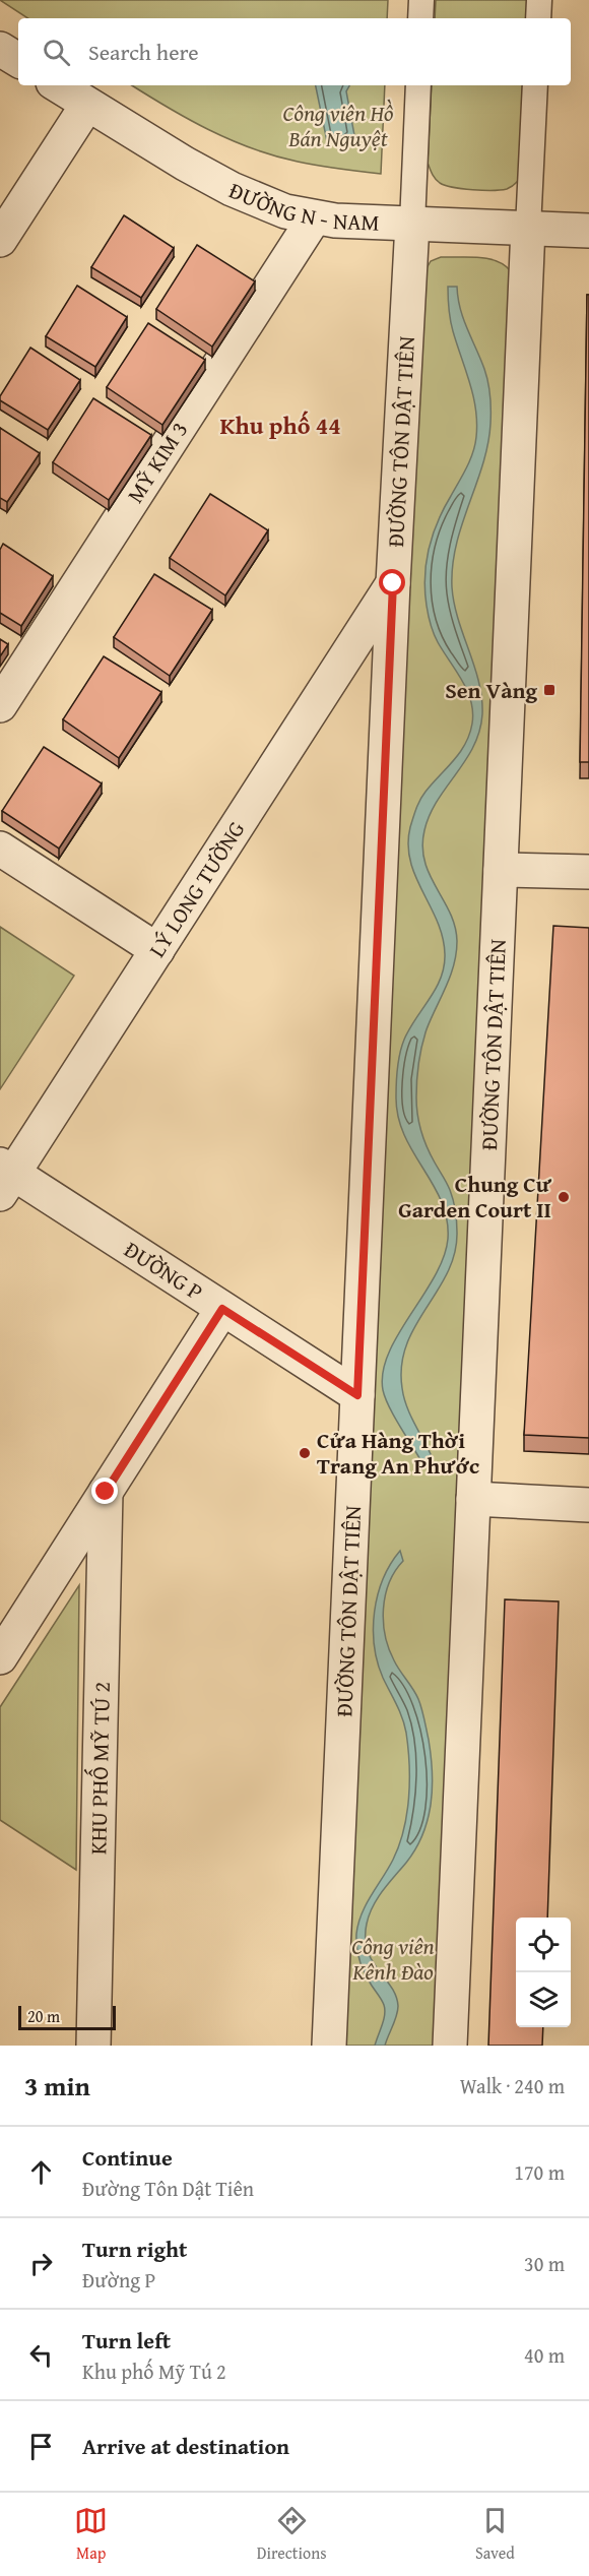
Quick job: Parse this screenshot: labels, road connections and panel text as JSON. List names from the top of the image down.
{
  "streets": {
    "street": [
      "ĐƯỜNG N - NAM",
      "ĐƯỜNG TÔN DẬT TIÊN",
      "MỸ KIM 3",
      "LÝ LONG TƯỜNG",
      "ĐƯỜNG P",
      "KHU PHỐ MỸ TÚ 2"
    ]
  },
  "crossings": [
    ["ĐƯỜNG N - NAM", "ĐƯỜNG TÔN DẬT TIÊN"],
    ["ĐƯỜNG N - NAM", "MỸ KIM 3"],
    ["ĐƯỜNG TÔN DẬT TIÊN", "LÝ LONG TƯỜNG"],
    ["ĐƯỜNG TÔN DẬT TIÊN", "ĐƯỜNG P"],
    ["LÝ LONG TƯỜNG", "ĐƯỜNG P"]
  ],
  "districts": ["Khu phố 44"],
  "parks": ["Công viên Hồ Bán Nguyệt", "Công viên Kênh Đào"],
  "places": {
    "transit": ["Sen Vàng"],
    "other": ["Chung Cư Garden Court II", "Cửa Hàng Thời Trang An Phước"]
  },
  "scale_bar": "20 m",
  "page": {
    "search": "Search here",
    "scale": "20 m",
    "heading": ["3 min", "Walk · 240 m"],
    "list": [
      ["Continue", "Đường Tôn Dật Tiên", "170 m"],
      ["Turn right", "Đường P", "30 m"],
      ["Turn left", "Khu phố Mỹ Tú 2", "40 m"],
      "Arrive at destination"
    ],
    "nav": ["Map", "Directions", "Saved"]
  }
}
